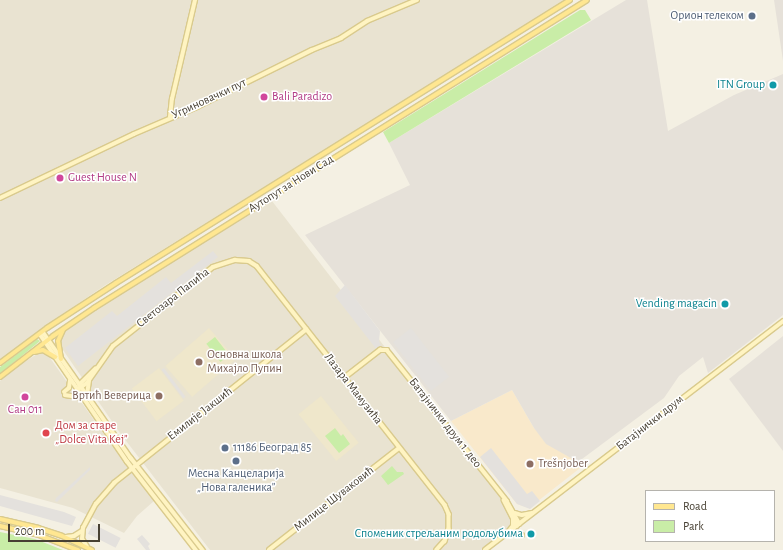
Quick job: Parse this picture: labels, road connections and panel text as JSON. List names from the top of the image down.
{
  "streets": {
    "main road": ["Аутопут за Нови Сад"],
    "street": [
      "Угриновачки пут",
      "Светозара Папића",
      "Лазара Мамузића",
      "Емилије Јакшић",
      "Батајнички друм 1. део",
      "Батајнички друм",
      "Милице Шуваковић"
    ]
  },
  "crossings": [
    ["Светозара Папића", "Лазара Мамузића"],
    ["Светозара Папића", "Емилије Јакшић"],
    ["Лазара Мамузића", "Емилије Јакшић"],
    ["Лазара Мамузића", "Батајнички друм 1. део"],
    ["Лазара Мамузића", "Милице Шуваковић"],
    ["Батајнички друм 1. део", "Батајнички друм"]
  ],
  "places": [
    "Орион телеком",
    "ITN Group",
    "Bali Paradizo",
    "Guest House N",
    "Vending magacin",
    "Основна школа Михајло Пупин",
    "Вртић Веверица",
    "Сан 011",
    "Дом за старе „Dolce Vita Kej”",
    "11186 Београд 85",
    "Месна Канцеларија „Нова галеника”",
    "Trešnjober",
    "Споменик стрељаним родољубима"
  ],
  "legend": ["Road", "Park"],
  "scale_bar": "200 m"
}
